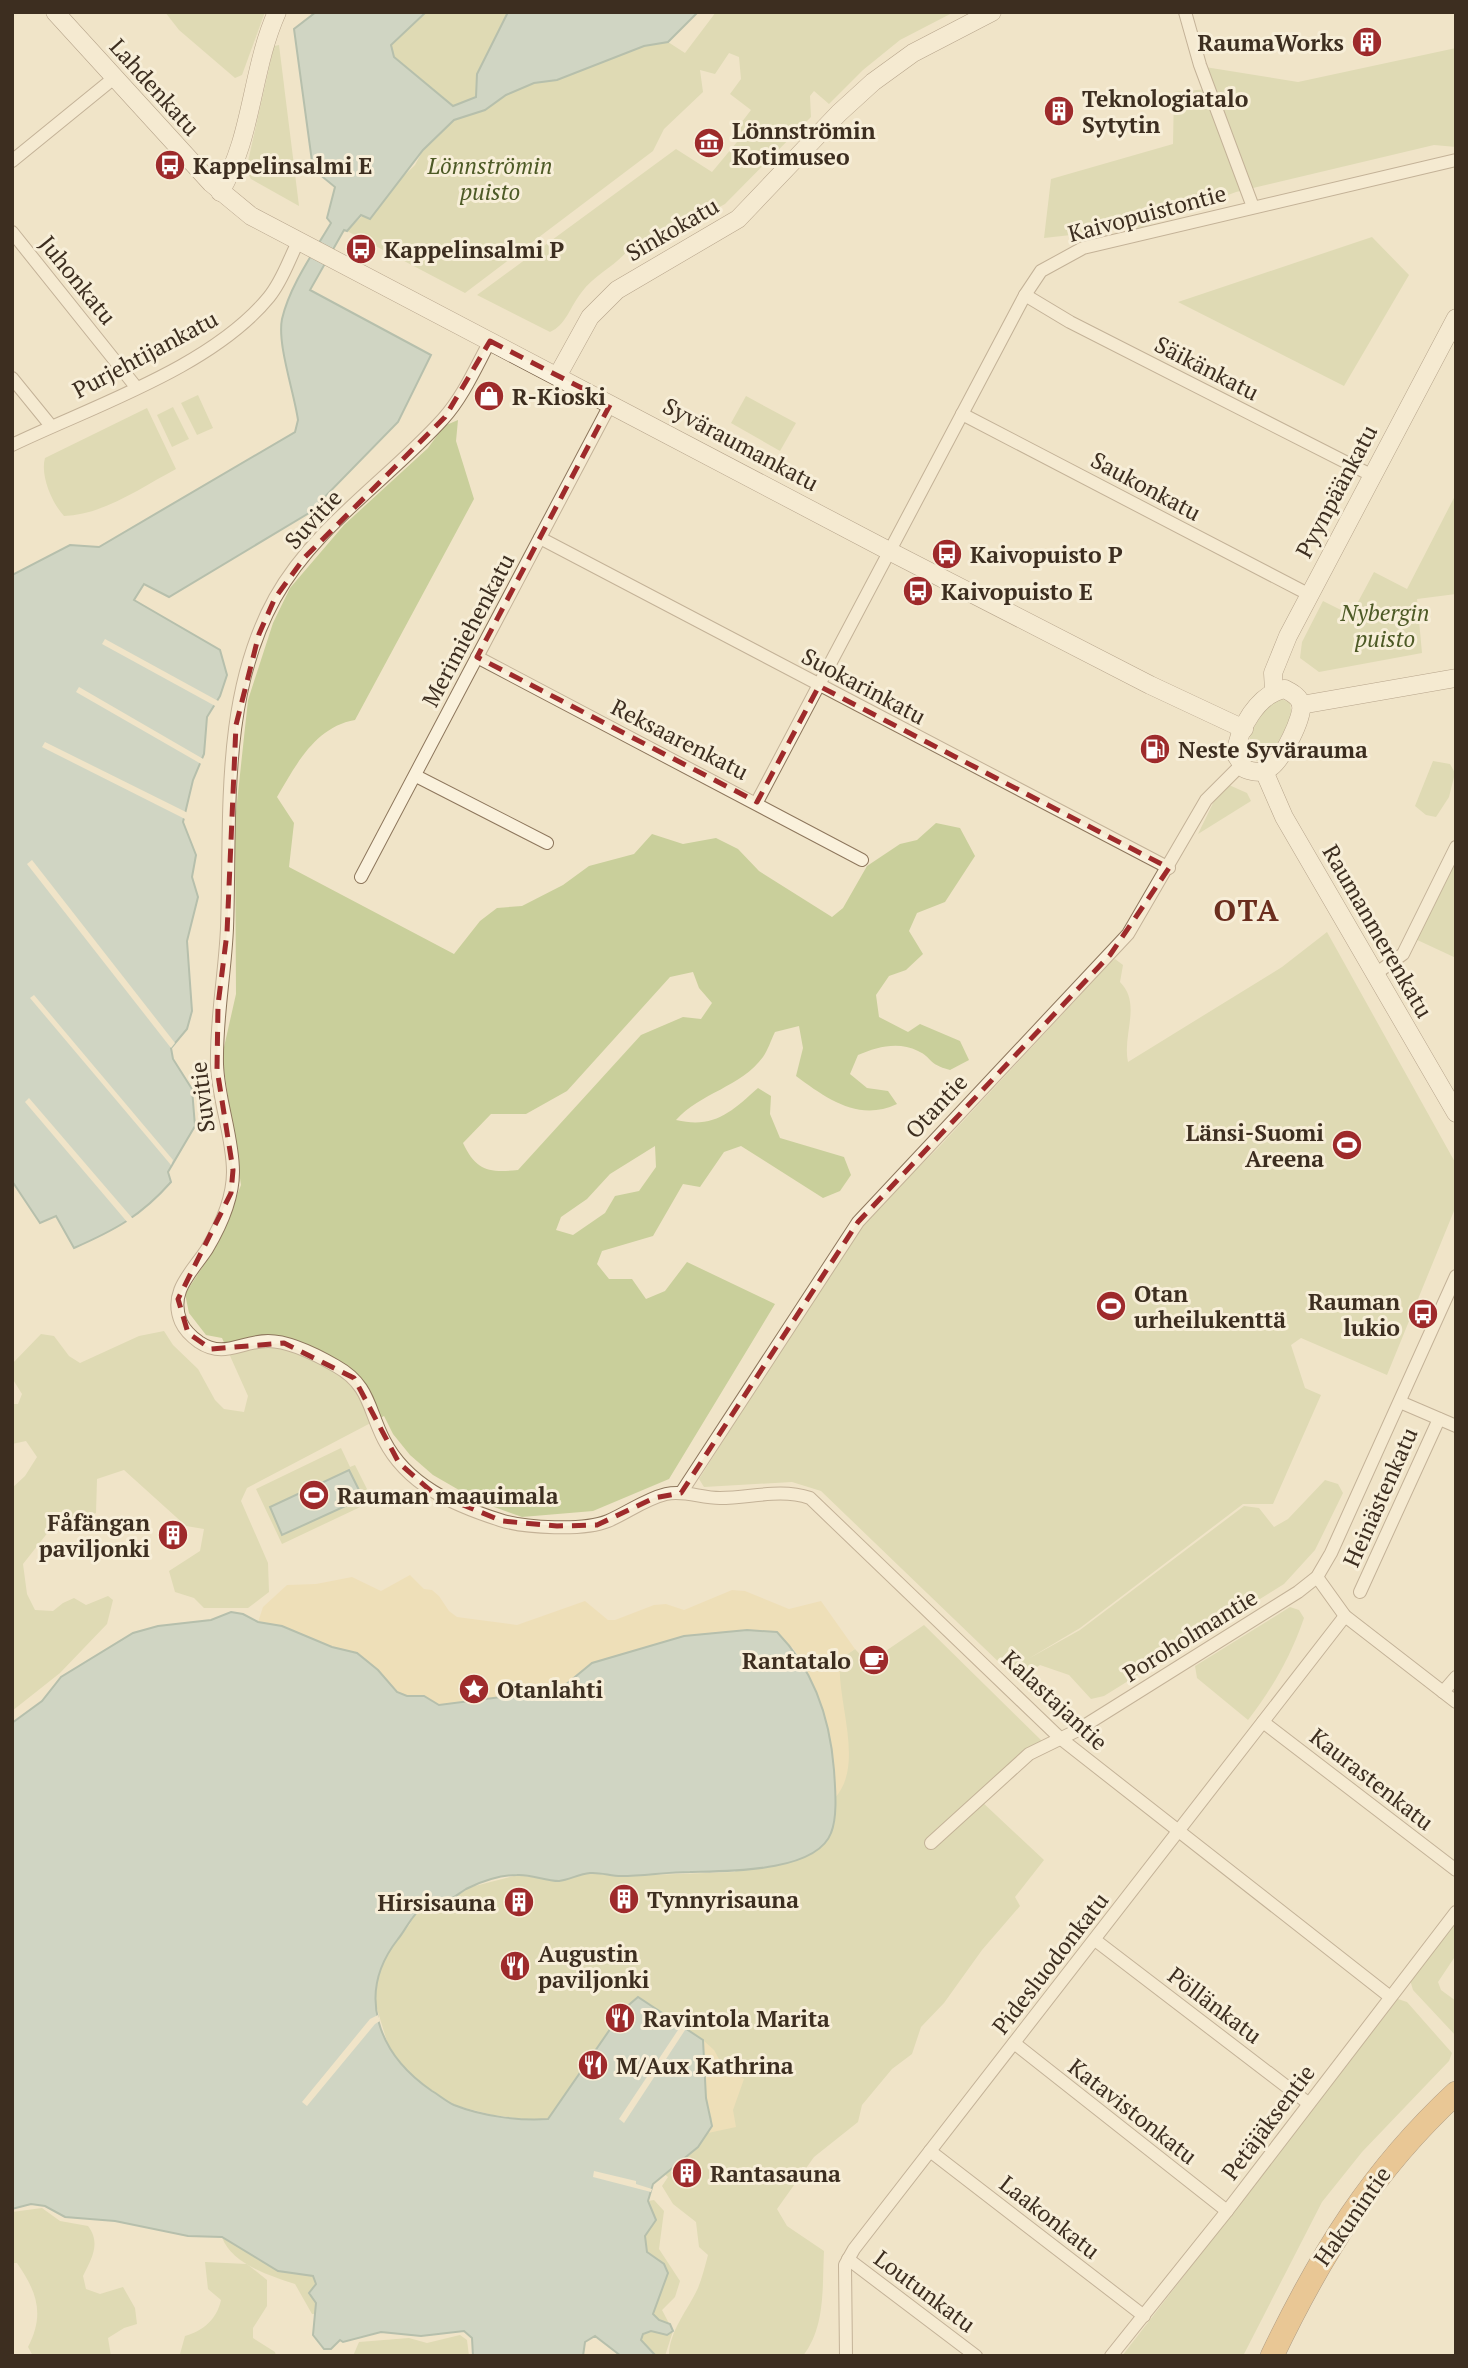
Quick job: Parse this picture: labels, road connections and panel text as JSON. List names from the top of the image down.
{
  "streets": {
    "highway": ["Hakunintie"],
    "main road": [
      "Lahdenkatu",
      "Sinkokatu",
      "Syväraumankatu",
      "Pyynpäänkatu",
      "Raumanmerenkatu"
    ],
    "street": [
      "Kaivopuistontie",
      "Juhonkatu",
      "Purjehtijankatu",
      "Säikänkatu",
      "Saukonkatu",
      "Suvitie",
      "Merimiehenkatu",
      "Suokarinkatu",
      "Reksaarenkatu",
      "Otantie",
      "Heinästenkatu",
      "Poroholmantie",
      "Kalastajantie",
      "Kaurastenkatu",
      "Pidesluodonkatu",
      "Pöllänkatu",
      "Katavistonkatu",
      "Petäjäksentie",
      "Laakonkatu",
      "Loutunkatu"
    ]
  },
  "crossings": [
    ["Lahdenkatu", "Syväraumankatu"],
    ["Kaivopuistontie", "Säikänkatu"],
    ["Kaivopuistontie", "Syväraumankatu"],
    ["Kaivopuistontie", "Saukonkatu"],
    ["Kaivopuistontie", "Suokarinkatu"],
    ["Kaivopuistontie", "Reksaarenkatu"],
    ["Sinkokatu", "Syväraumankatu"],
    ["Juhonkatu", "Purjehtijankatu"],
    ["Purjehtijankatu", "Syväraumankatu"],
    ["Säikänkatu", "Pyynpäänkatu"],
    ["Syväraumankatu", "Suvitie"],
    ["Syväraumankatu", "Merimiehenkatu"],
    ["Saukonkatu", "Pyynpäänkatu"],
    ["Suvitie", "Otantie"],
    ["Suvitie", "Kalastajantie"],
    ["Merimiehenkatu", "Suokarinkatu"],
    ["Merimiehenkatu", "Reksaarenkatu"],
    ["Suokarinkatu", "Otantie"],
    ["Otantie", "Kalastajantie"],
    ["Poroholmantie", "Kalastajantie"],
    ["Kalastajantie", "Pidesluodonkatu"],
    ["Kalastajantie", "Petäjäksentie"],
    ["Kaurastenkatu", "Pidesluodonkatu"],
    ["Pidesluodonkatu", "Pöllänkatu"],
    ["Pidesluodonkatu", "Katavistonkatu"],
    ["Pidesluodonkatu", "Laakonkatu"],
    ["Pidesluodonkatu", "Loutunkatu"],
    ["Pöllänkatu", "Petäjäksentie"],
    ["Katavistonkatu", "Petäjäksentie"],
    ["Petäjäksentie", "Laakonkatu"]
  ],
  "districts": ["OTA"],
  "parks": ["Lönnströmin puisto", "Nybergin puisto"],
  "places": {
    "building": [
      "RaumaWorks",
      "Teknologiatalo Sytytin",
      "Fåfängan paviljonki",
      "Tynnyrisauna",
      "Hirsisauna",
      "Rantasauna"
    ],
    "museum": ["Lönnströmin Kotimuseo"],
    "bus stop": [
      "Kappelinsalmi E",
      "Kappelinsalmi P",
      "Kaivopuisto P",
      "Kaivopuisto E",
      "Rauman lukio"
    ],
    "shop": ["R-Kioski"],
    "fuel station": ["Neste Syvärauma"],
    "sports": ["Länsi-Suomi Areena", "Otan urheilukenttä", "Rauman maauimala"],
    "cafe": ["Rantatalo"],
    "place": ["Otanlahti"],
    "restaurant": ["Augustin paviljonki", "Ravintola Marita", "M/Aux Kathrina"]
  }
}
